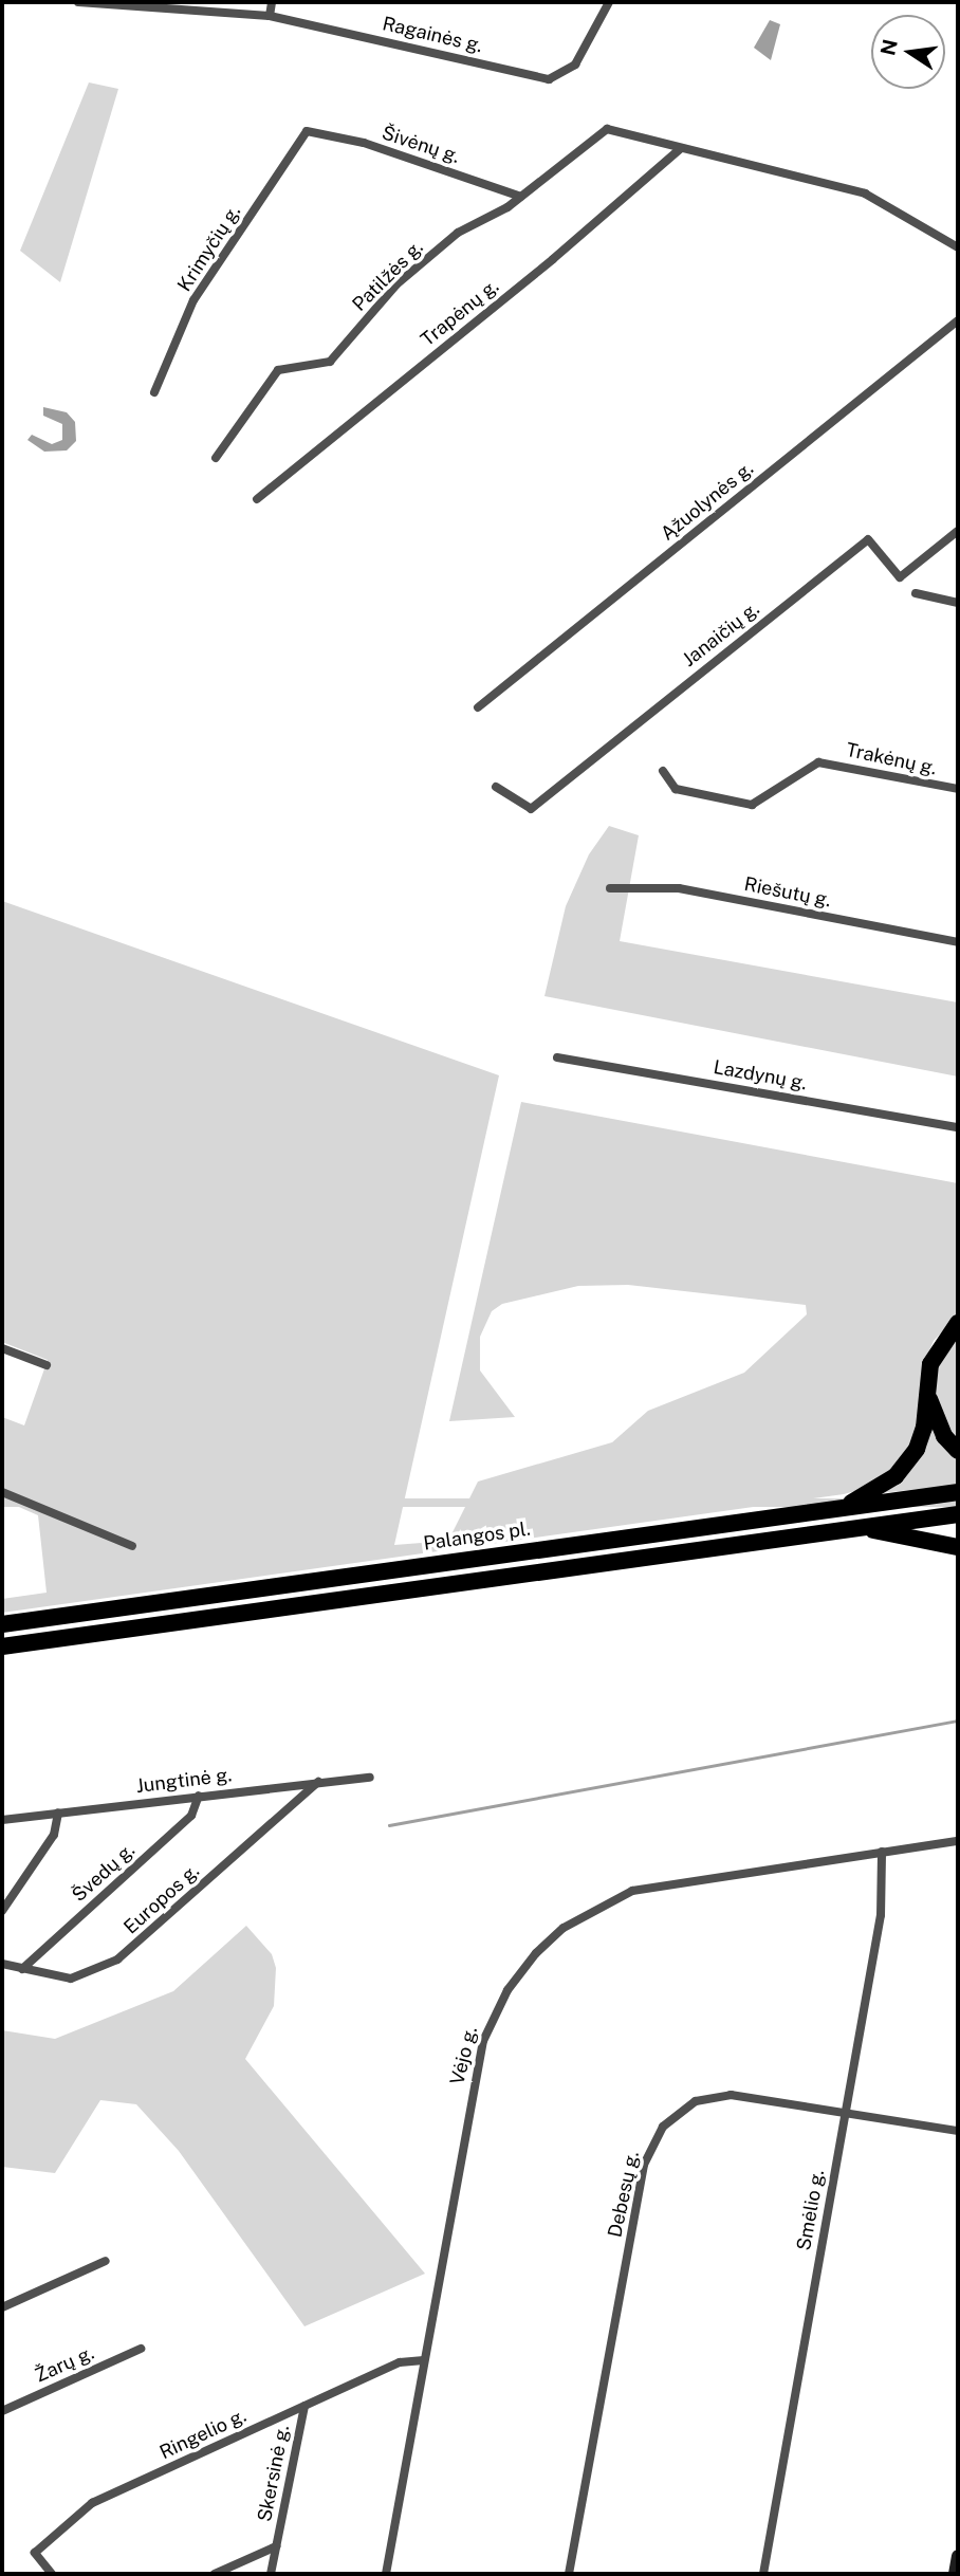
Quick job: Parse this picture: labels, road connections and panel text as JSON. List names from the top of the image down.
{
  "streets": {
    "highway": ["Palangos pl."],
    "street": [
      "Ragainės g.",
      "Šivėnų g.",
      "Krimyčių g.",
      "Patilžės g.",
      "Trapėnų g.",
      "Ąžuolynės g.",
      "Janaičių g.",
      "Trakėnų g.",
      "Riešutų g.",
      "Lazdynų g.",
      "Jungtinė g.",
      "Švedų g.",
      "Europos g.",
      "Vėjo g.",
      "Debesų g.",
      "Smėlio g.",
      "Žarų g.",
      "Ringelio g.",
      "Skersinė g."
    ]
  },
  "crossings": [
    ["Šivėnų g.", "Krimyčių g."],
    ["Šivėnų g.", "Patilžės g."],
    ["Patilžės g.", "Trapėnų g."],
    ["Jungtinė g.", "Švedų g."],
    ["Jungtinė g.", "Europos g."],
    ["Švedų g.", "Europos g."],
    ["Vėjo g.", "Smėlio g."],
    ["Vėjo g.", "Ringelio g."],
    ["Debesų g.", "Smėlio g."],
    ["Ringelio g.", "Skersinė g."]
  ],
  "north": "left"
}
